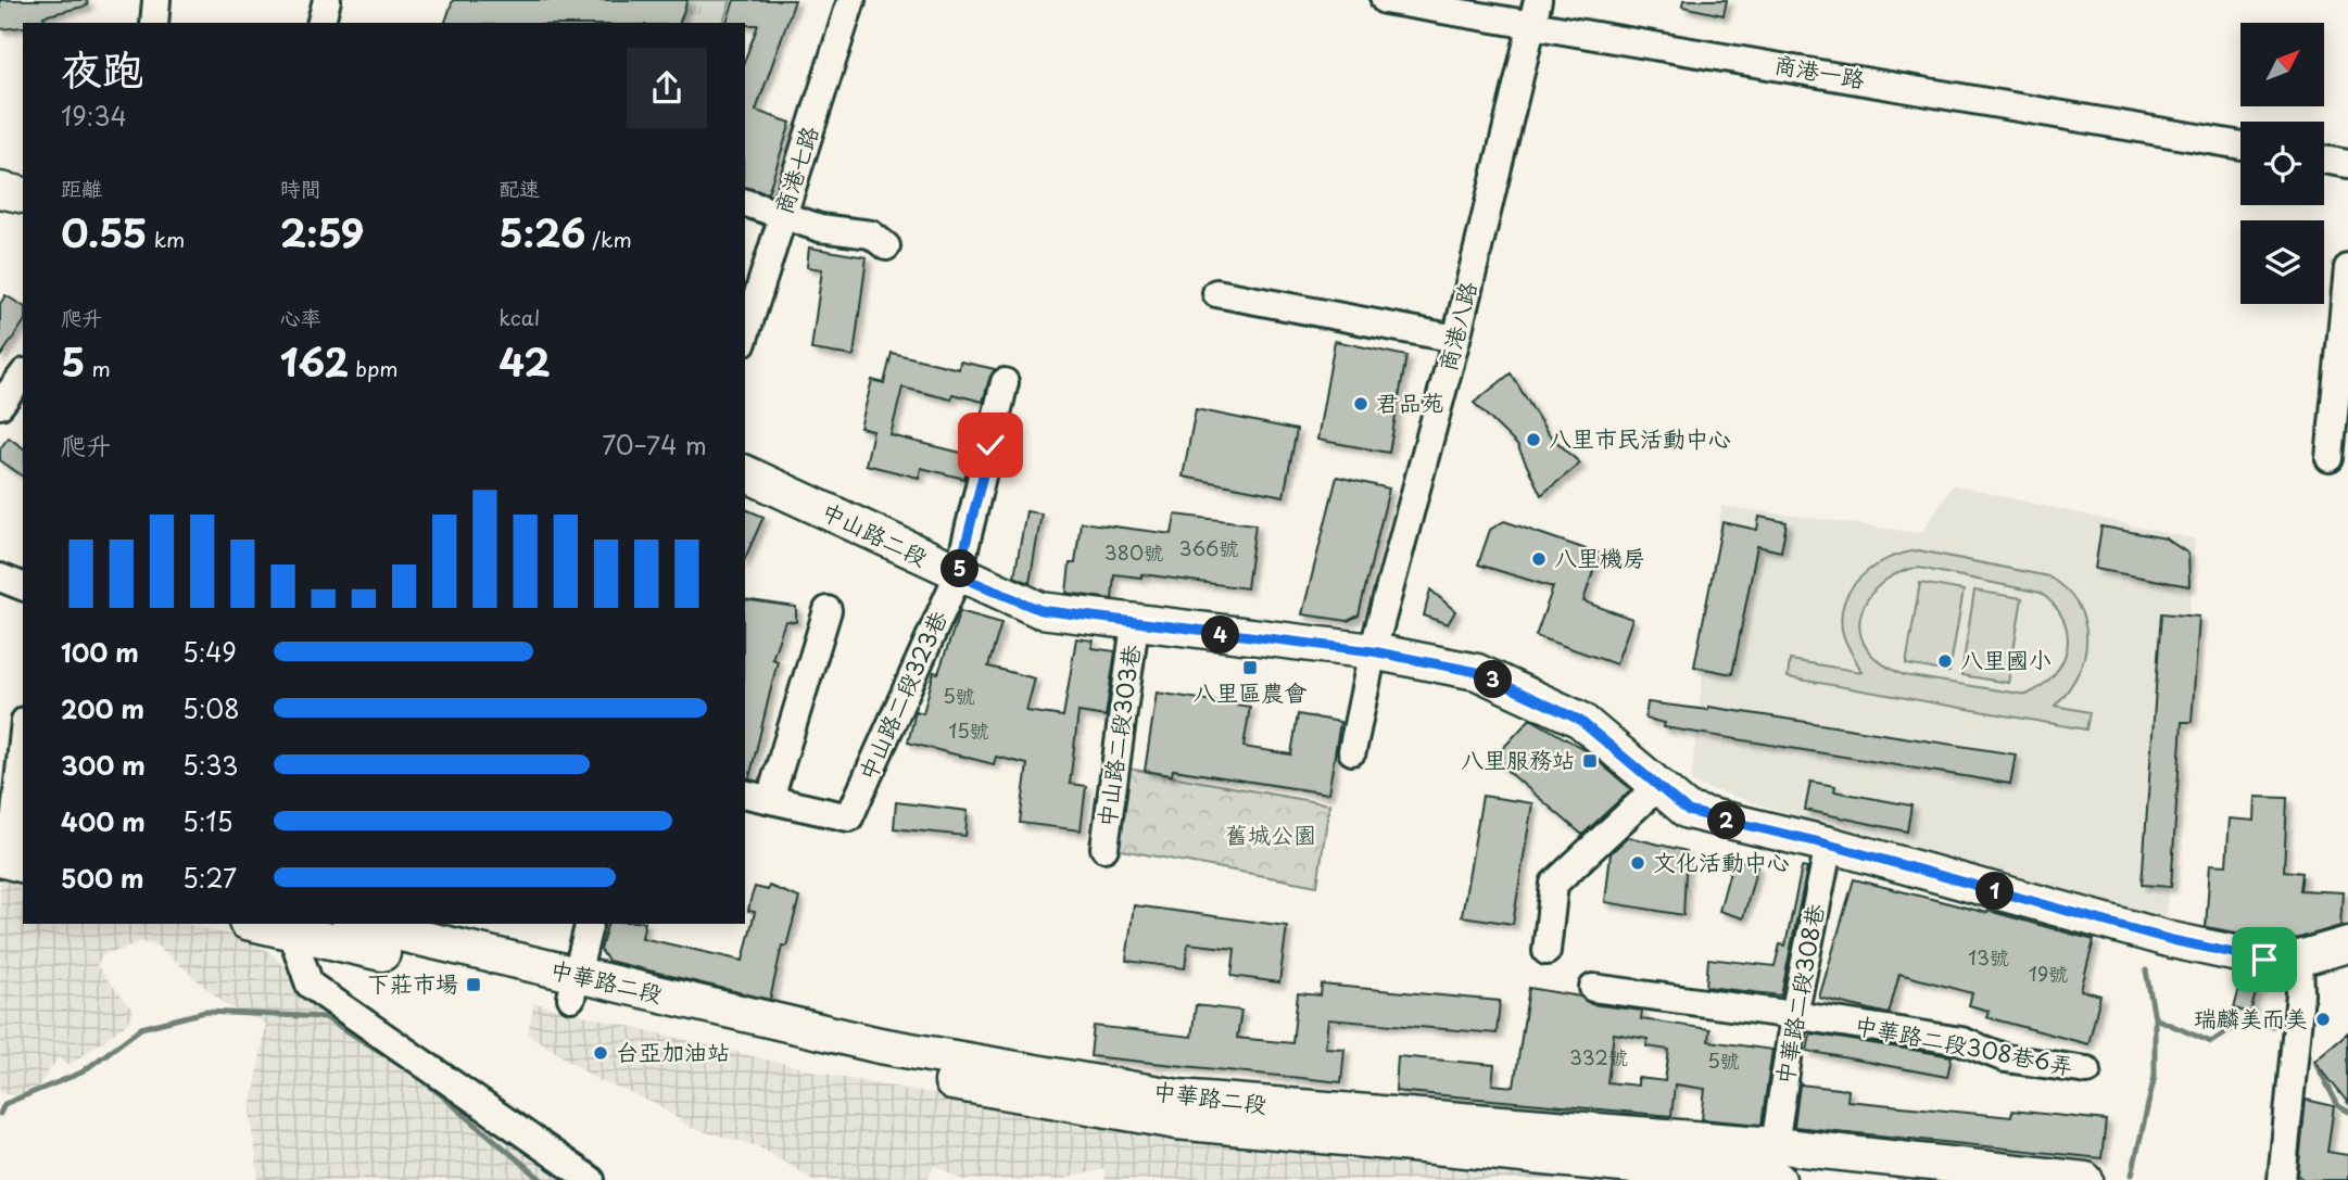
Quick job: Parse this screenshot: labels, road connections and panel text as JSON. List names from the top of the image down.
{
  "streets": {
    "main road": ["中山路二段", "中華路二段"],
    "street": [
      "商港一路",
      "商港七路",
      "商港八路",
      "中山路二段323巷",
      "中山路二段303巷",
      "中華路二段308巷",
      "中華路二段308巷6弄"
    ]
  },
  "crossings": [
    ["商港一路", "商港八路"],
    ["商港八路", "中山路二段"],
    ["中山路二段", "中山路二段323巷"],
    ["中山路二段", "中山路二段303巷"],
    ["中山路二段", "中華路二段308巷"],
    ["中華路二段", "中華路二段308巷"],
    ["中華路二段308巷", "中華路二段308巷6弄"]
  ],
  "parks": ["舊城公園"],
  "places": {
    "other": [
      "君品苑",
      "八里市民活動中心",
      "八里機房",
      "八里國小",
      "文化活動中心",
      "瑞麟美而美",
      "台亞加油站"
    ],
    "transit": ["八里區農會", "八里服務站", "下莊市場"]
  },
  "house_numbers": [
    "366號",
    "380號",
    "5號",
    "15號",
    "13號",
    "19號",
    "332號",
    "5號"
  ],
  "north": "top right",
  "page": {
    "heading": ["夜跑", "19:34"],
    "stats": [
      ["距離", "0.55 km"],
      ["時間", "2:59"],
      ["配速", "5:26 /km"],
      ["爬升", "5 m"],
      ["心率", "162 bpm"],
      ["kcal", "42"]
    ],
    "chart": ["爬升", "70–74 m"],
    "pins": [
      "5",
      "4",
      "3",
      "2",
      "1"
    ],
    "list": [
      {
        "name": "100 m",
        "note": "5:49"
      },
      {
        "name": "200 m",
        "note": "5:08"
      },
      {
        "name": "300 m",
        "note": "5:33"
      },
      {
        "name": "400 m",
        "note": "5:15"
      },
      {
        "name": "500 m",
        "note": "5:27"
      }
    ]
  }
}
